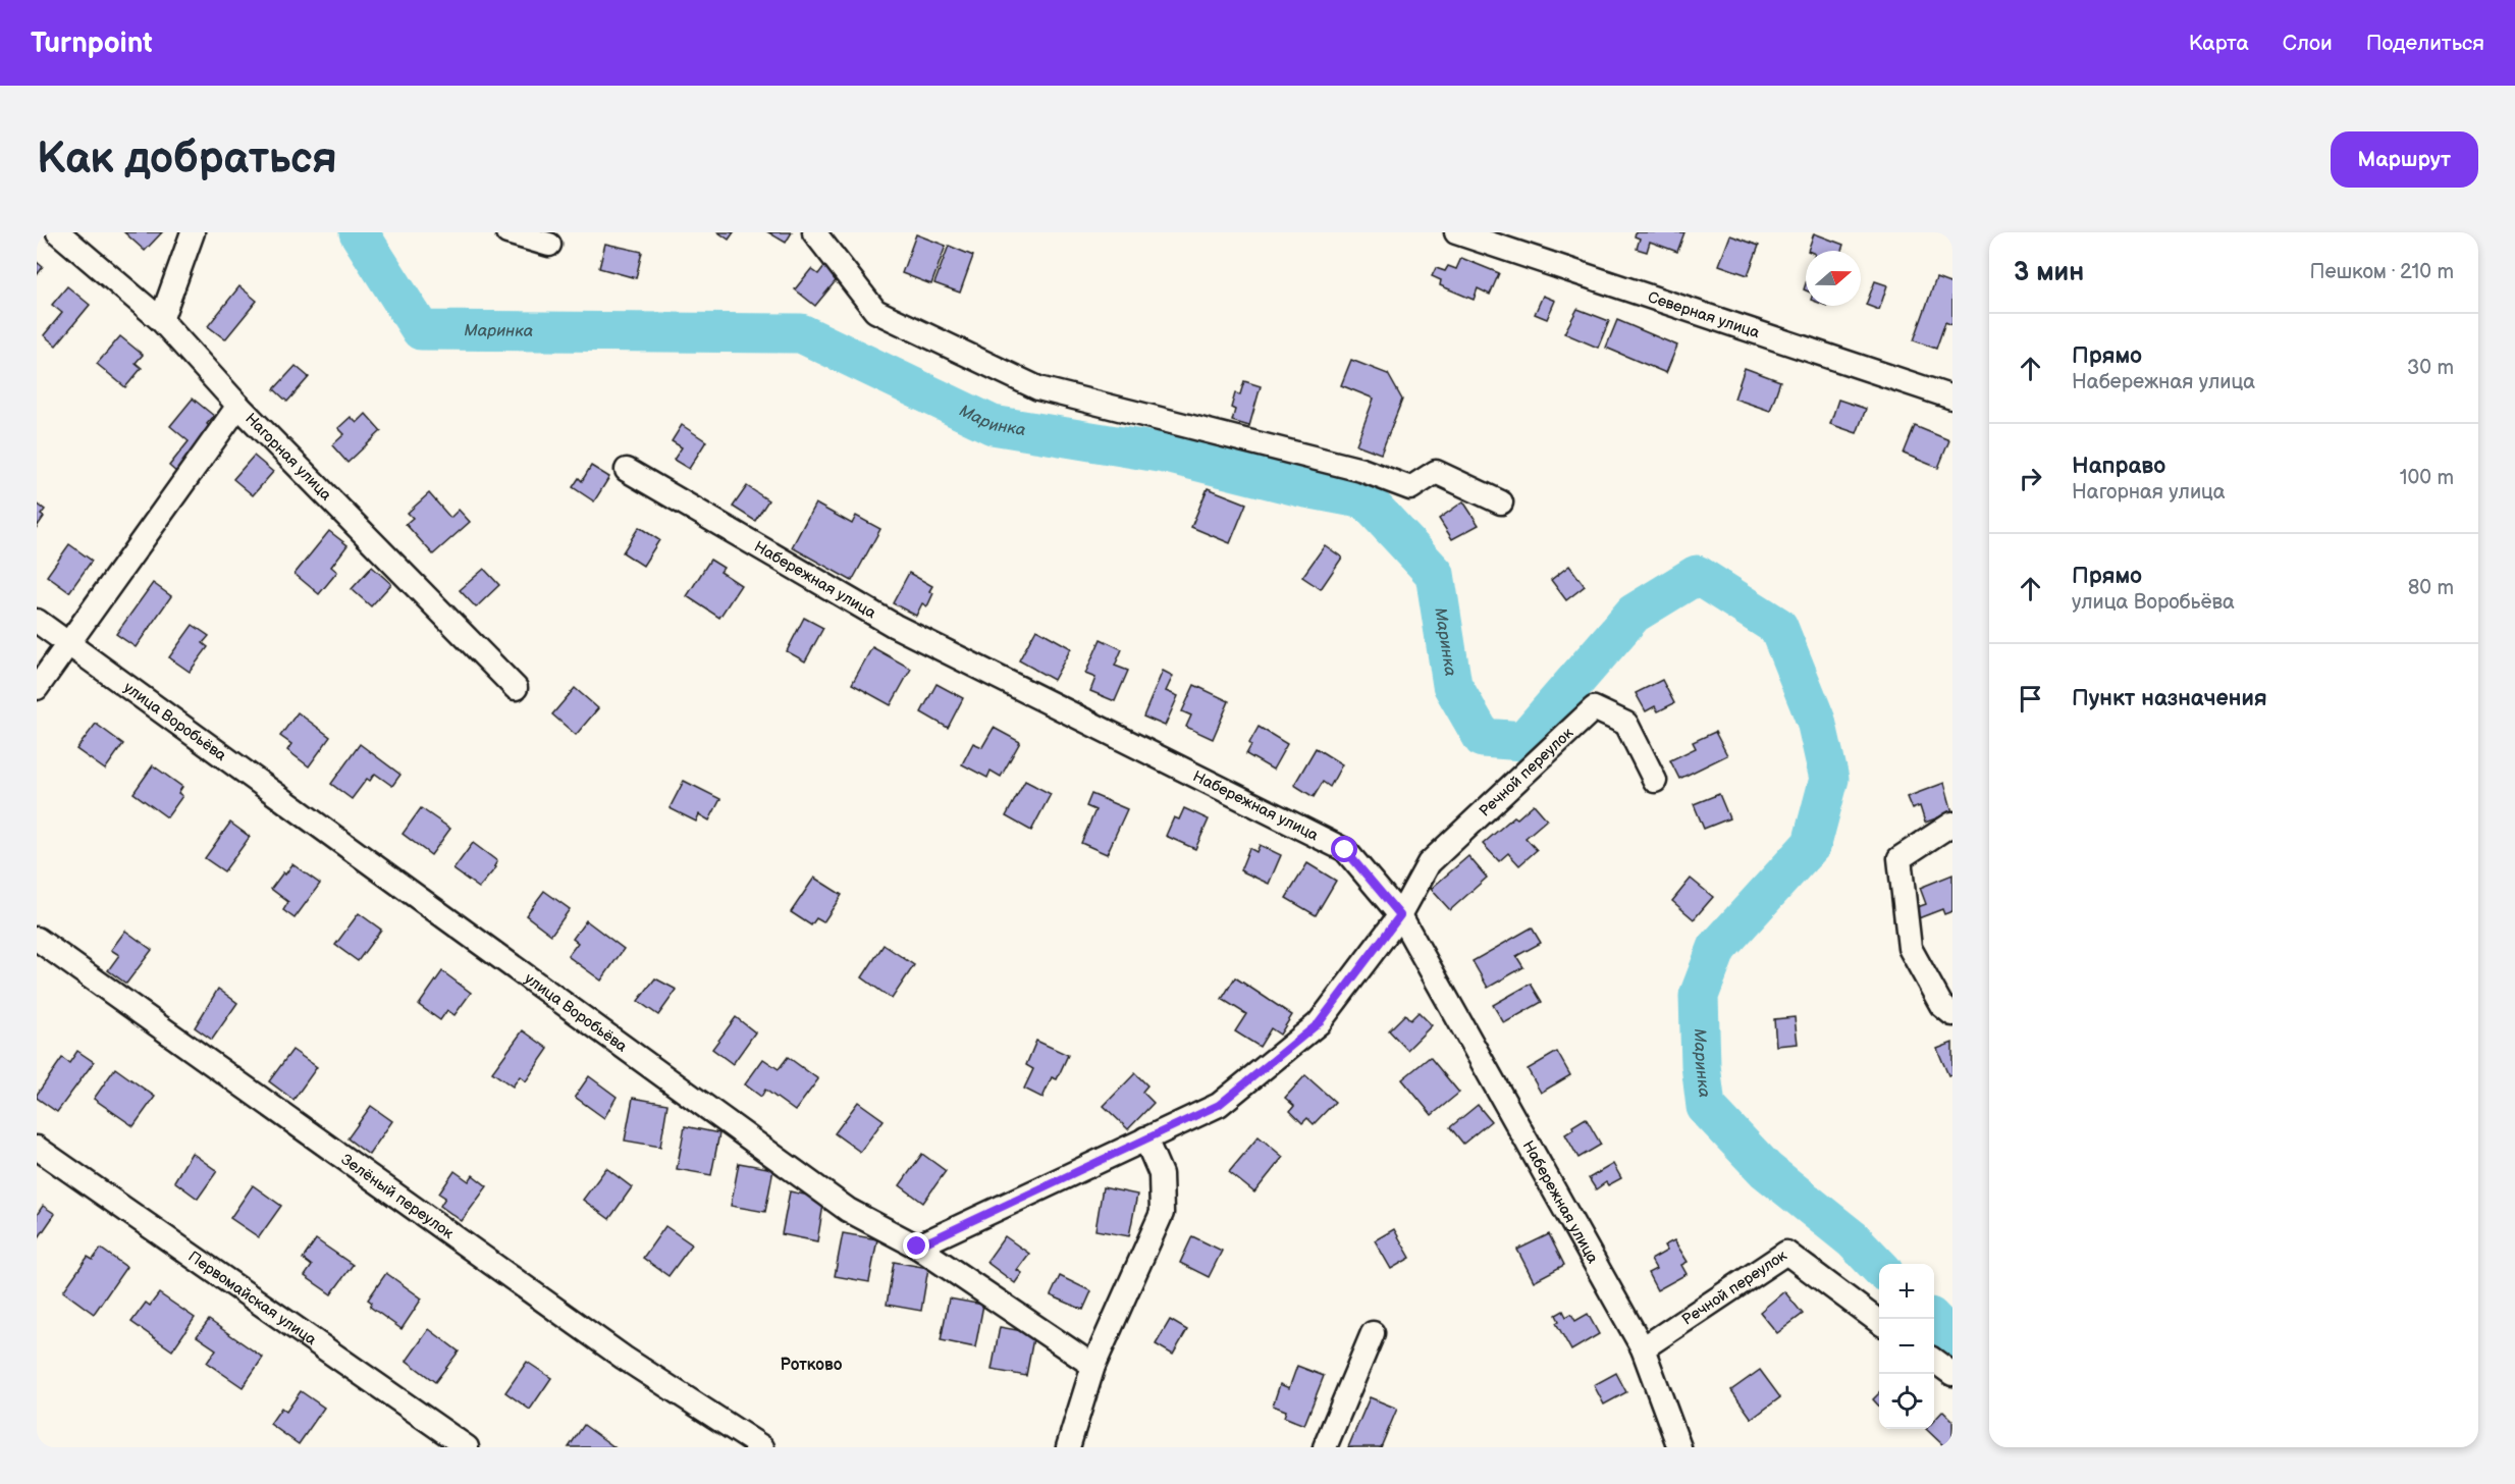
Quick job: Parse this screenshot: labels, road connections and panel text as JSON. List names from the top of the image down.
{
  "streets": {
    "street": [
      "Северная улица",
      "Нагорная улица",
      "Набережная улица",
      "улица Воробьёва",
      "Речной переулок",
      "Зелёный переулок",
      "Первомайская улица"
    ]
  },
  "crossings": [
    ["Набережная улица", "Речной переулок"]
  ],
  "districts": ["Ротково"],
  "water": ["Маринка"],
  "north": "right",
  "page": {
    "header": "Turnpoint",
    "nav": ["Карта", "Слои", "Поделиться"],
    "buttons": "Маршрут",
    "title": "Как добраться",
    "heading": ["3 мин", "Пешком · 210 m"],
    "list": [
      ["Прямо", "Набережная улица", "30 m"],
      ["Направо", "Нагорная улица", "100 m"],
      ["Прямо", "улица Воробьёва", "80 m"],
      "Пункт назначения"
    ],
    "map_buttons": ["+", "−"]
  }
}
